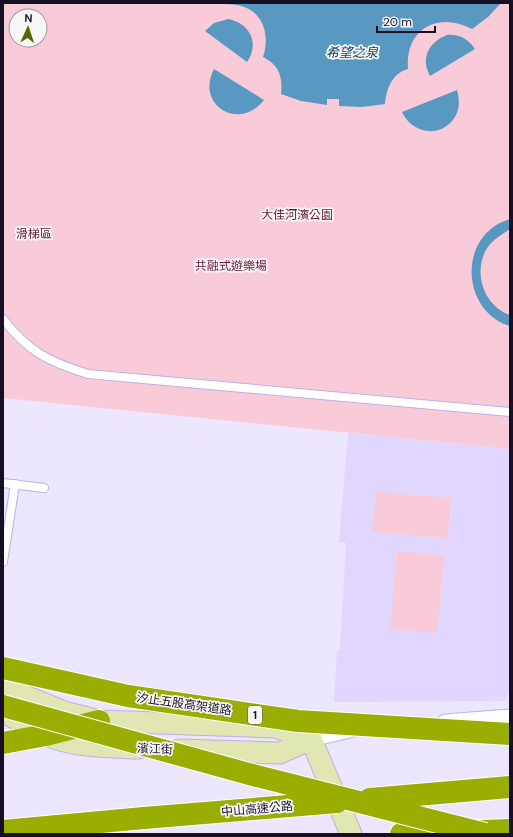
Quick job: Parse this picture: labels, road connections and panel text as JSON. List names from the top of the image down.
{
  "streets": {
    "highway": ["汐止五股高架道路", "1", "中山高速公路"],
    "main road": ["濱江街"]
  },
  "water": ["希望之泉"],
  "parks": ["大佳河濱公園", "滑梯區", "共融式遊樂場"],
  "scale_bar": "20 m",
  "north": "top"
}
